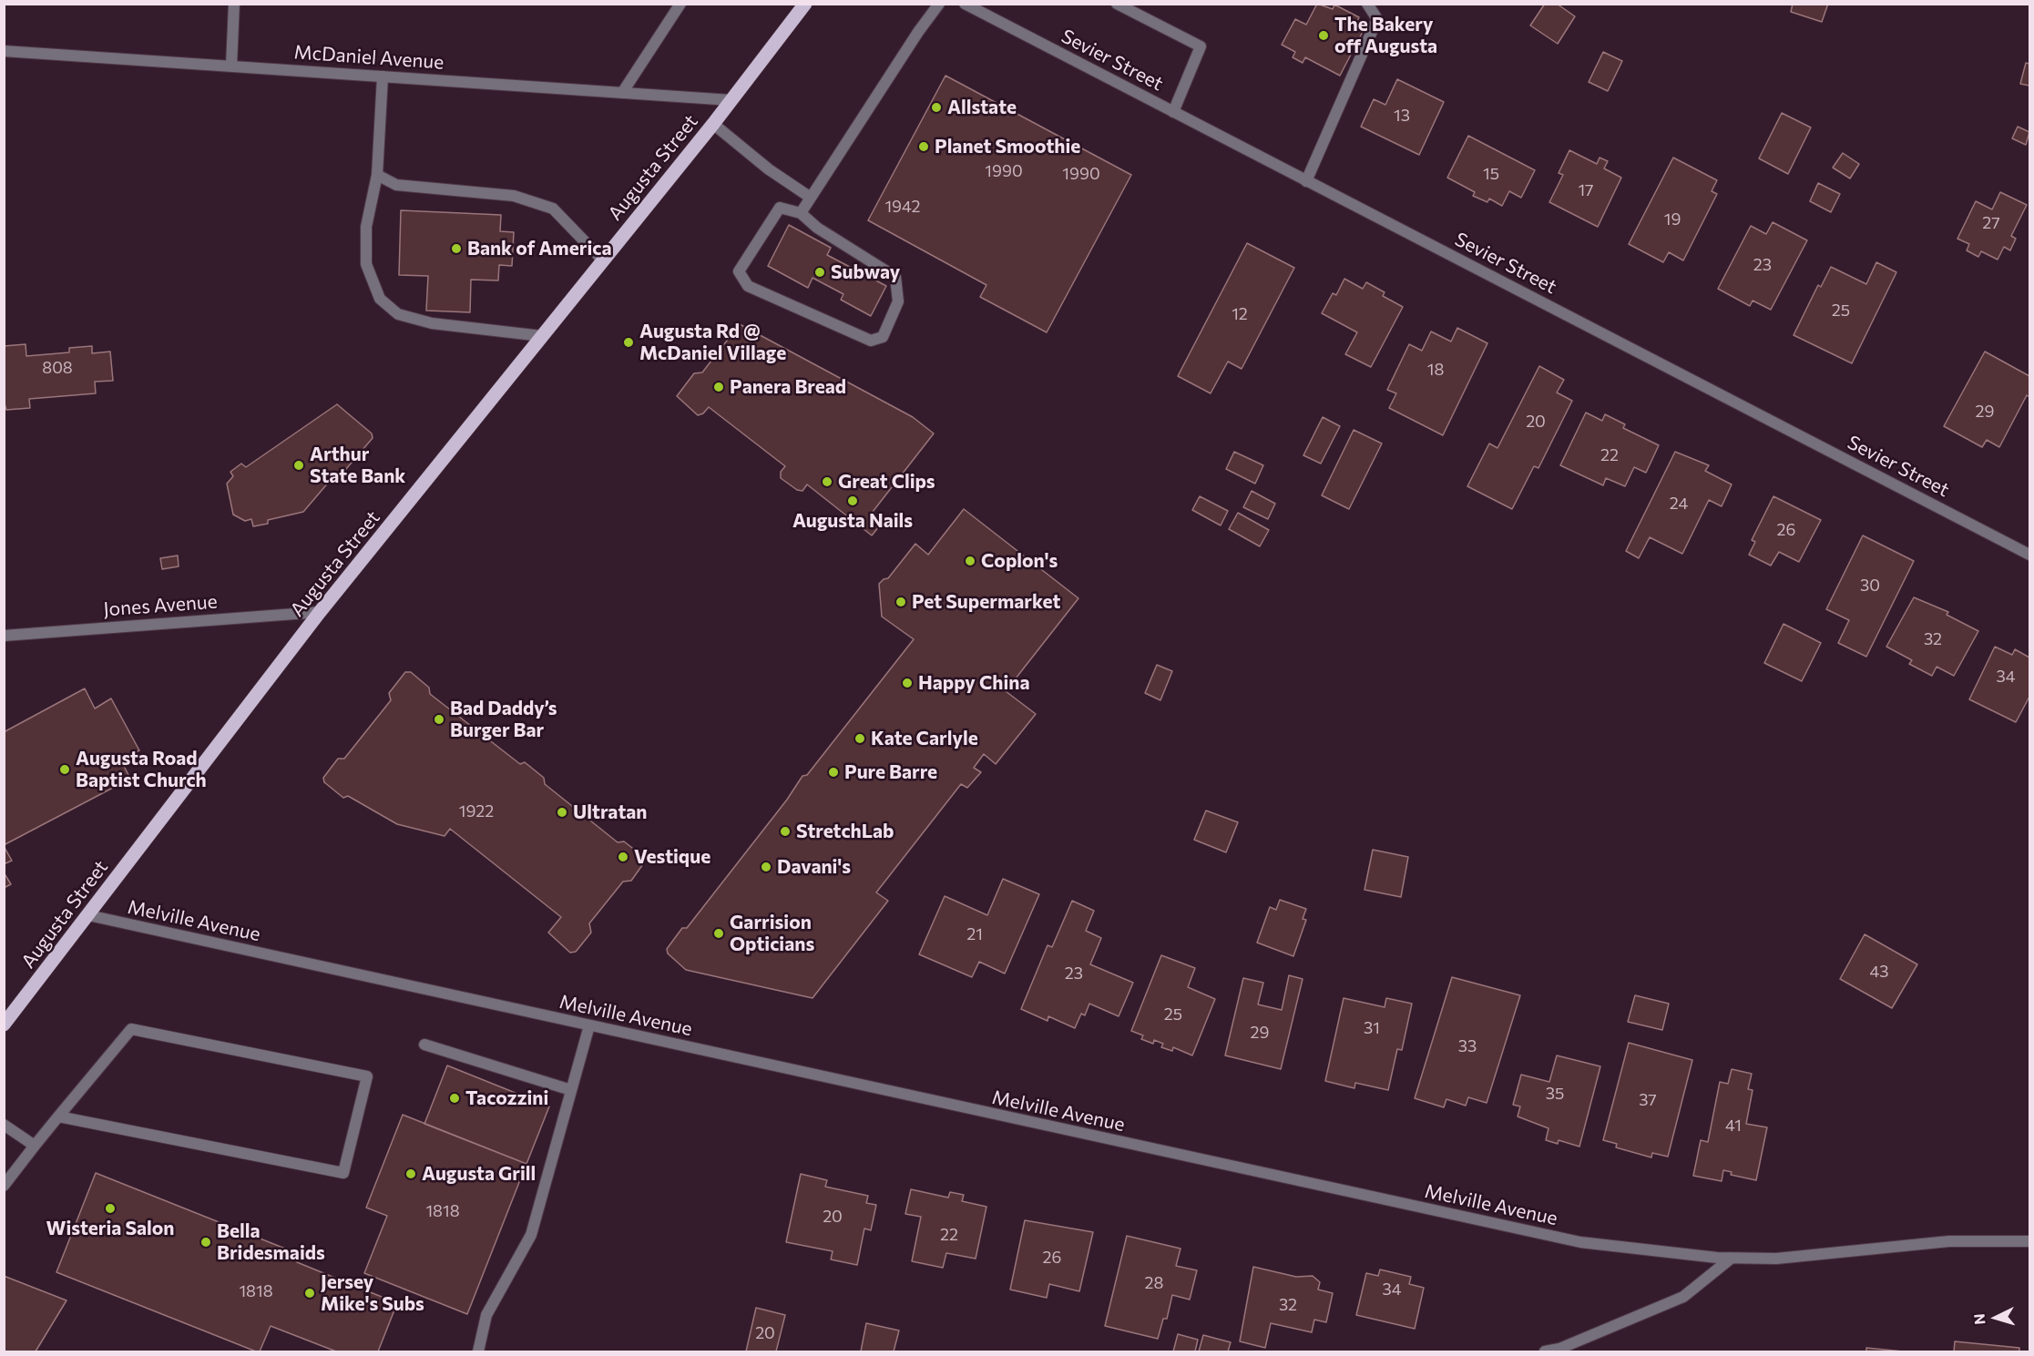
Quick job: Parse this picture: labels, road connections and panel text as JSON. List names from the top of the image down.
{
  "streets": {
    "main road": ["Augusta Street"],
    "street": [
      "McDaniel Avenue",
      "Sevier Street",
      "Jones Avenue",
      "Melville Avenue"
    ]
  },
  "crossings": [
    ["McDaniel Avenue", "Augusta Street"],
    ["Augusta Street", "Jones Avenue"],
    ["Augusta Street", "Melville Avenue"]
  ],
  "places": [
    "The Bakery off Augusta",
    "Allstate",
    "Planet Smoothie",
    "Bank of America",
    "Subway",
    "Augusta Rd @ McDaniel Village",
    "Panera Bread",
    "Arthur State Bank",
    "Great Clips",
    "Augusta Nails",
    "Coplon's",
    "Pet Supermarket",
    "Happy China",
    "Bad Daddy’s Burger Bar",
    "Kate Carlyle",
    "Augusta Road Baptist Church",
    "Pure Barre",
    "Ultratan",
    "StretchLab",
    "Vestique",
    "Davani's",
    "Garrision Opticians",
    "Tacozzini",
    "Augusta Grill",
    "Wisteria Salon",
    "Bella Bridesmaids",
    "Jersey Mike's Subs"
  ],
  "house_numbers": [
    "13",
    "1990",
    "1990",
    "15",
    "17",
    "1942",
    "19",
    "27",
    "23",
    "25",
    "12",
    "808",
    "18",
    "29",
    "20",
    "22",
    "24",
    "26",
    "30",
    "32",
    "34",
    "1922",
    "21",
    "43",
    "23",
    "25",
    "31",
    "29",
    "33",
    "35",
    "37",
    "41",
    "1818",
    "20",
    "22",
    "26",
    "28",
    "34",
    "1818",
    "32",
    "20"
  ],
  "north": "left"
}
